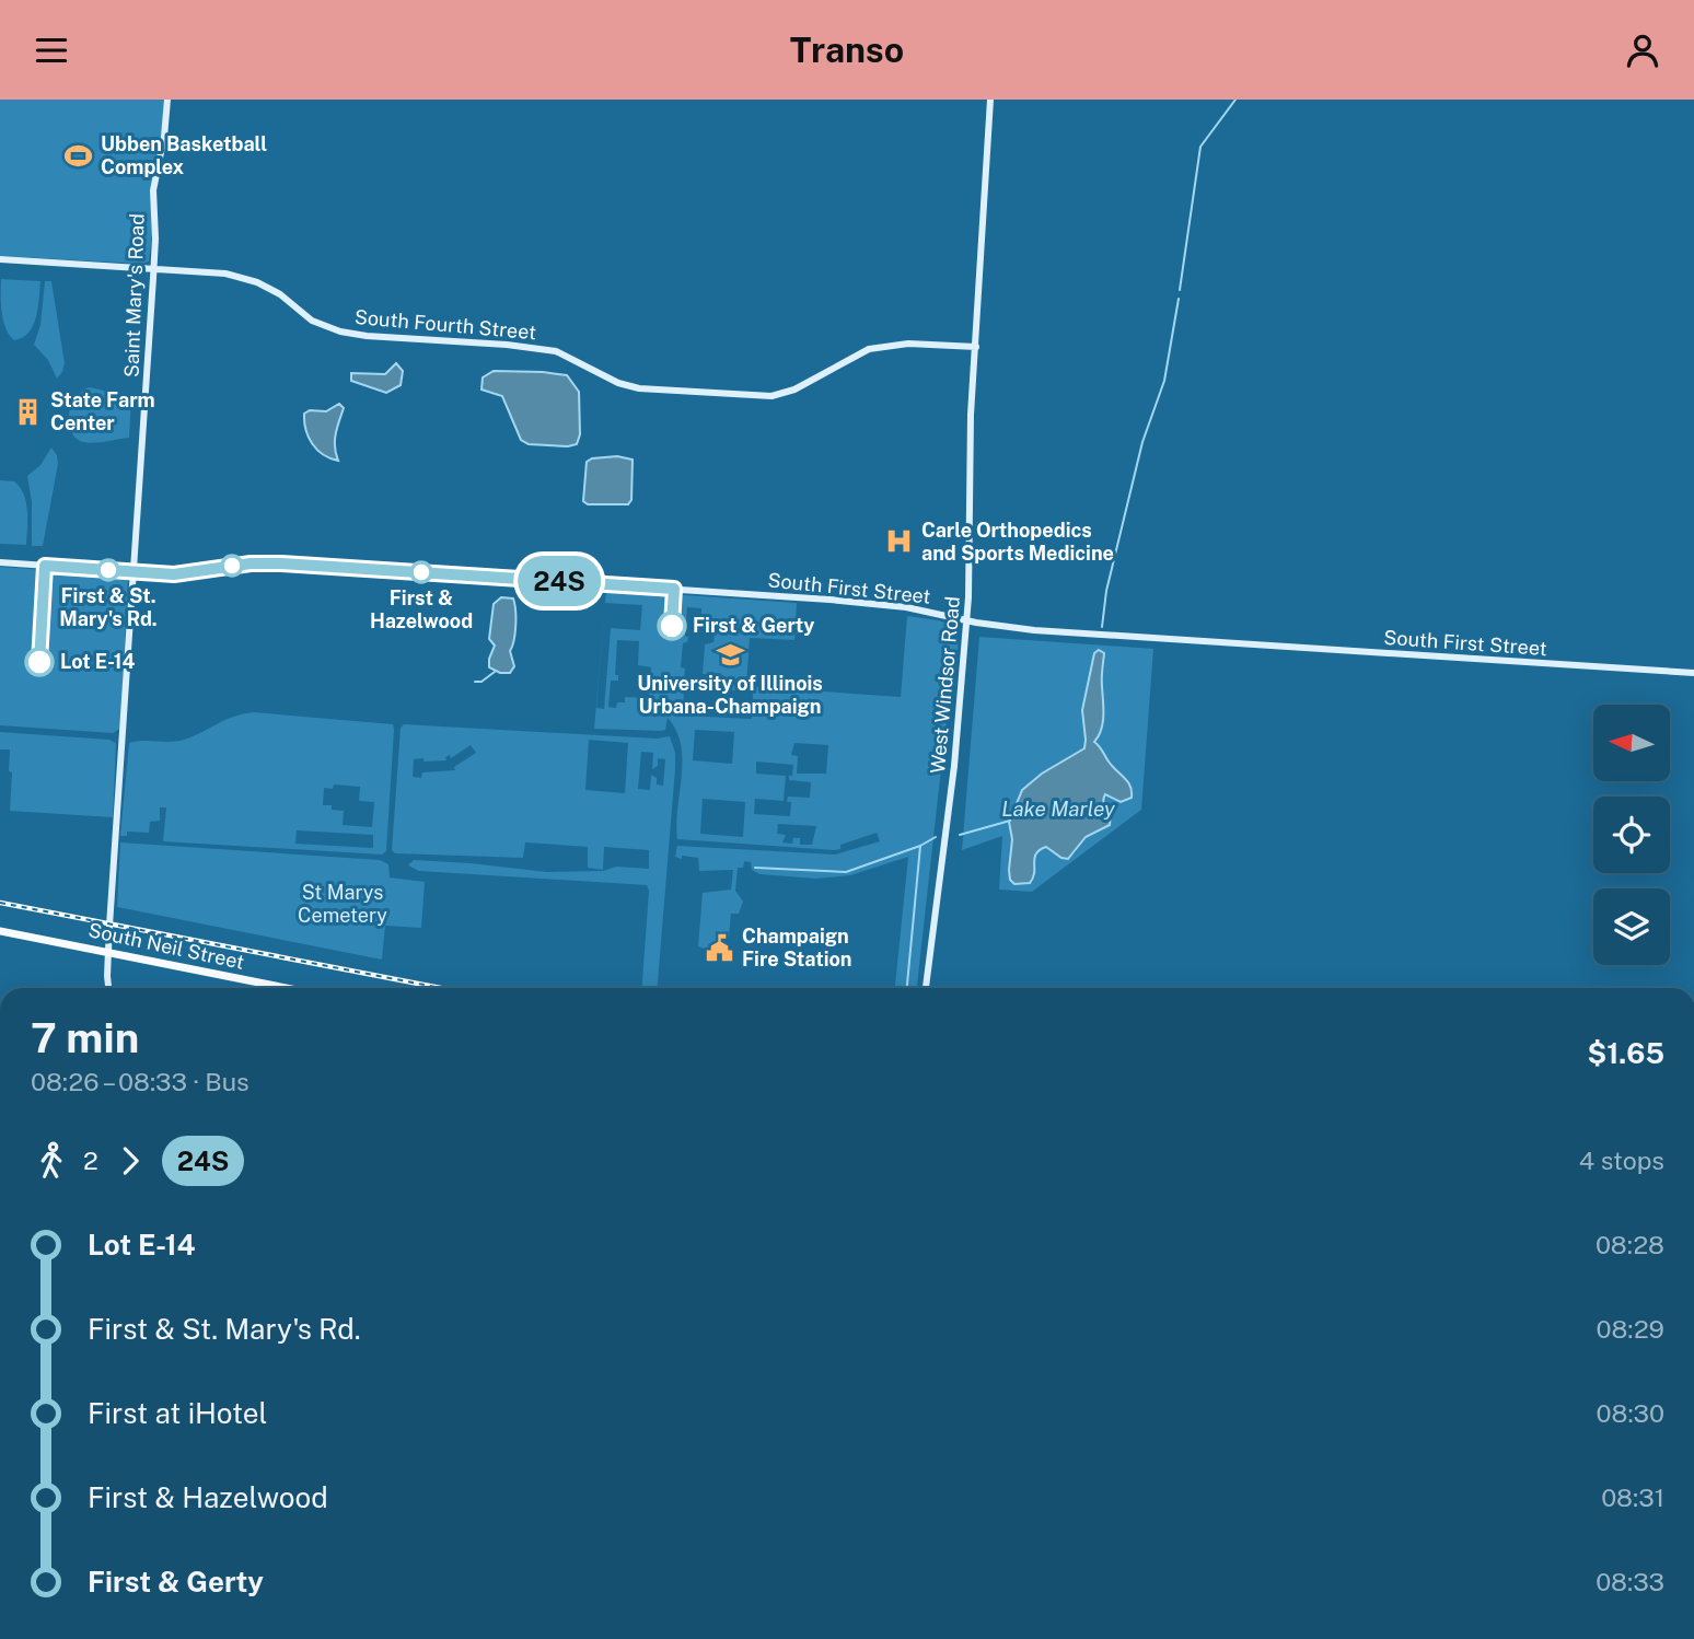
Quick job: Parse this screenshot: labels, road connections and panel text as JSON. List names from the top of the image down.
{
  "streets": {
    "main road": ["South Neil Street"],
    "street": [
      "Saint Mary's Road",
      "South Fourth Street",
      "South First Street",
      "West Windsor Road"
    ]
  },
  "crossings": [
    ["Saint Mary's Road", "South Fourth Street"],
    ["Saint Mary's Road", "South First Street"],
    ["Saint Mary's Road", "South Neil Street"],
    ["South Fourth Street", "West Windsor Road"],
    ["South First Street", "West Windsor Road"]
  ],
  "water": ["Lake Marley"],
  "parks": ["St Marys Cemetery"],
  "places": {
    "sports": ["Ubben Basketball Complex"],
    "building": ["State Farm Center"],
    "hospital": ["Carle Orthopedics and Sports Medicine"],
    "other": [
      "First & St. Mary's Rd.",
      "First & Hazelwood",
      "First & Gerty",
      "Lot E-14"
    ],
    "school or university": ["University of Illinois Urbana-Champaign"],
    "public building": ["Champaign Fire Station"]
  },
  "lines": ["bus line 24S"],
  "north": "left",
  "page": {
    "header": "Transo",
    "on_map": "24S",
    "heading": ["7 min", "08:26 – 08:33 · Bus", "$1.65"],
    "legs": ["2", "24S", "4 stops"],
    "list": [
      {
        "name": "Lot E-14",
        "value": "08:28"
      },
      {
        "name": "First & St. Mary's Rd.",
        "value": "08:29"
      },
      {
        "name": "First at iHotel",
        "value": "08:30"
      },
      {
        "name": "First & Hazelwood",
        "value": "08:31"
      },
      {
        "name": "First & Gerty",
        "value": "08:33"
      }
    ]
  }
}
